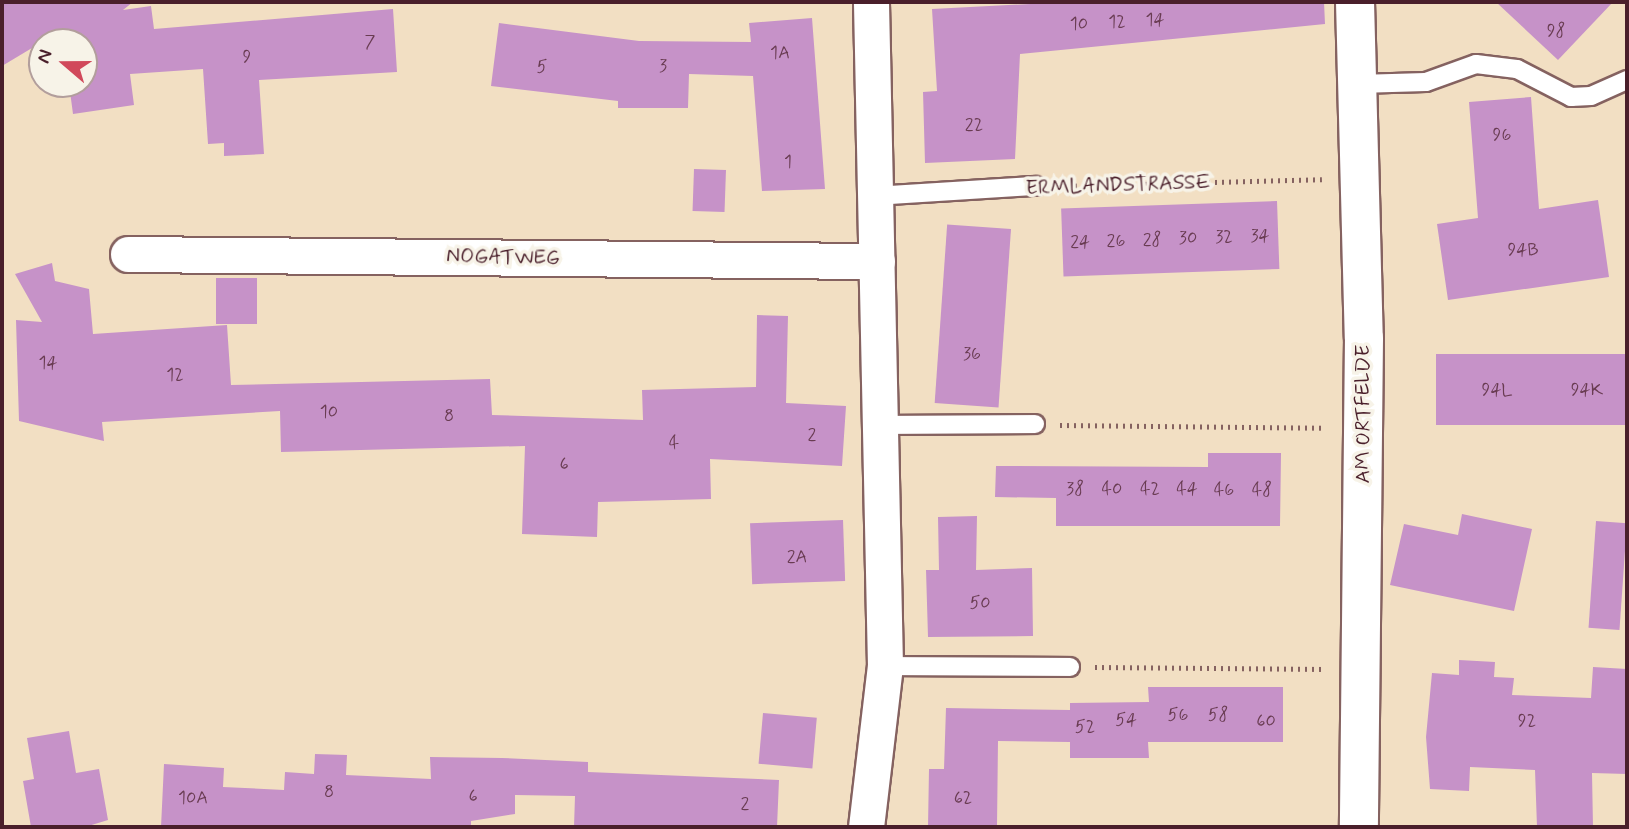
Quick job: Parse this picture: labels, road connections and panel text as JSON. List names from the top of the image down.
{
  "streets": {
    "main road": ["AM ORTFELDE"],
    "street": ["NOGATWEG"],
    "lane": ["ERMLANDSTRASSE"]
  },
  "crossings": [
    ["ERMLANDSTRASSE", "AM ORTFELDE"]
  ],
  "house_numbers": [
    "14",
    "12",
    "10",
    "98",
    "7",
    "1A",
    "9",
    "3",
    "5",
    "22",
    "96",
    "1",
    "34",
    "32",
    "30",
    "28",
    "26",
    "24",
    "94B",
    "36",
    "14",
    "12",
    "94L",
    "94K",
    "10",
    "8",
    "2",
    "4",
    "6",
    "38",
    "40",
    "42",
    "44",
    "46",
    "48",
    "2A",
    "50",
    "56",
    "58",
    "54",
    "60",
    "92",
    "52",
    "8",
    "6",
    "10A",
    "62",
    "2"
  ],
  "north": "left"
}
